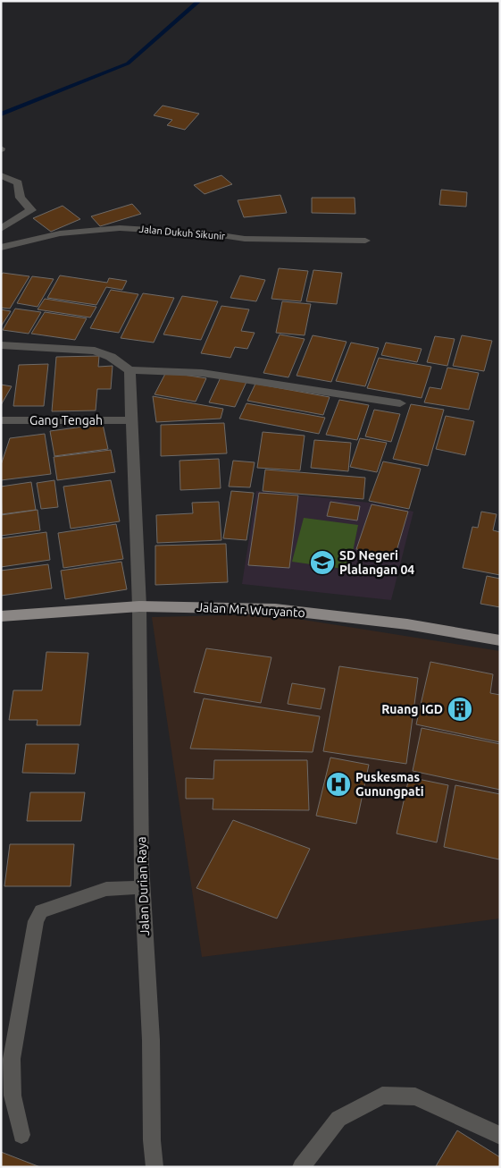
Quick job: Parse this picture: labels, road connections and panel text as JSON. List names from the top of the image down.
{
  "streets": {
    "main road": ["Jalan Mr. Wuryanto"],
    "street": ["Jalan Dukuh Sikunir", "Gang Tengah", "Jalan Durian Raya"]
  },
  "crossings": [
    ["Jalan Mr. Wuryanto", "Jalan Durian Raya"]
  ],
  "places": {
    "school or university": ["SD Negeri Plalangan 04"],
    "building": ["Ruang IGD"],
    "hospital": ["Puskesmas Gunungpati"]
  }
}
